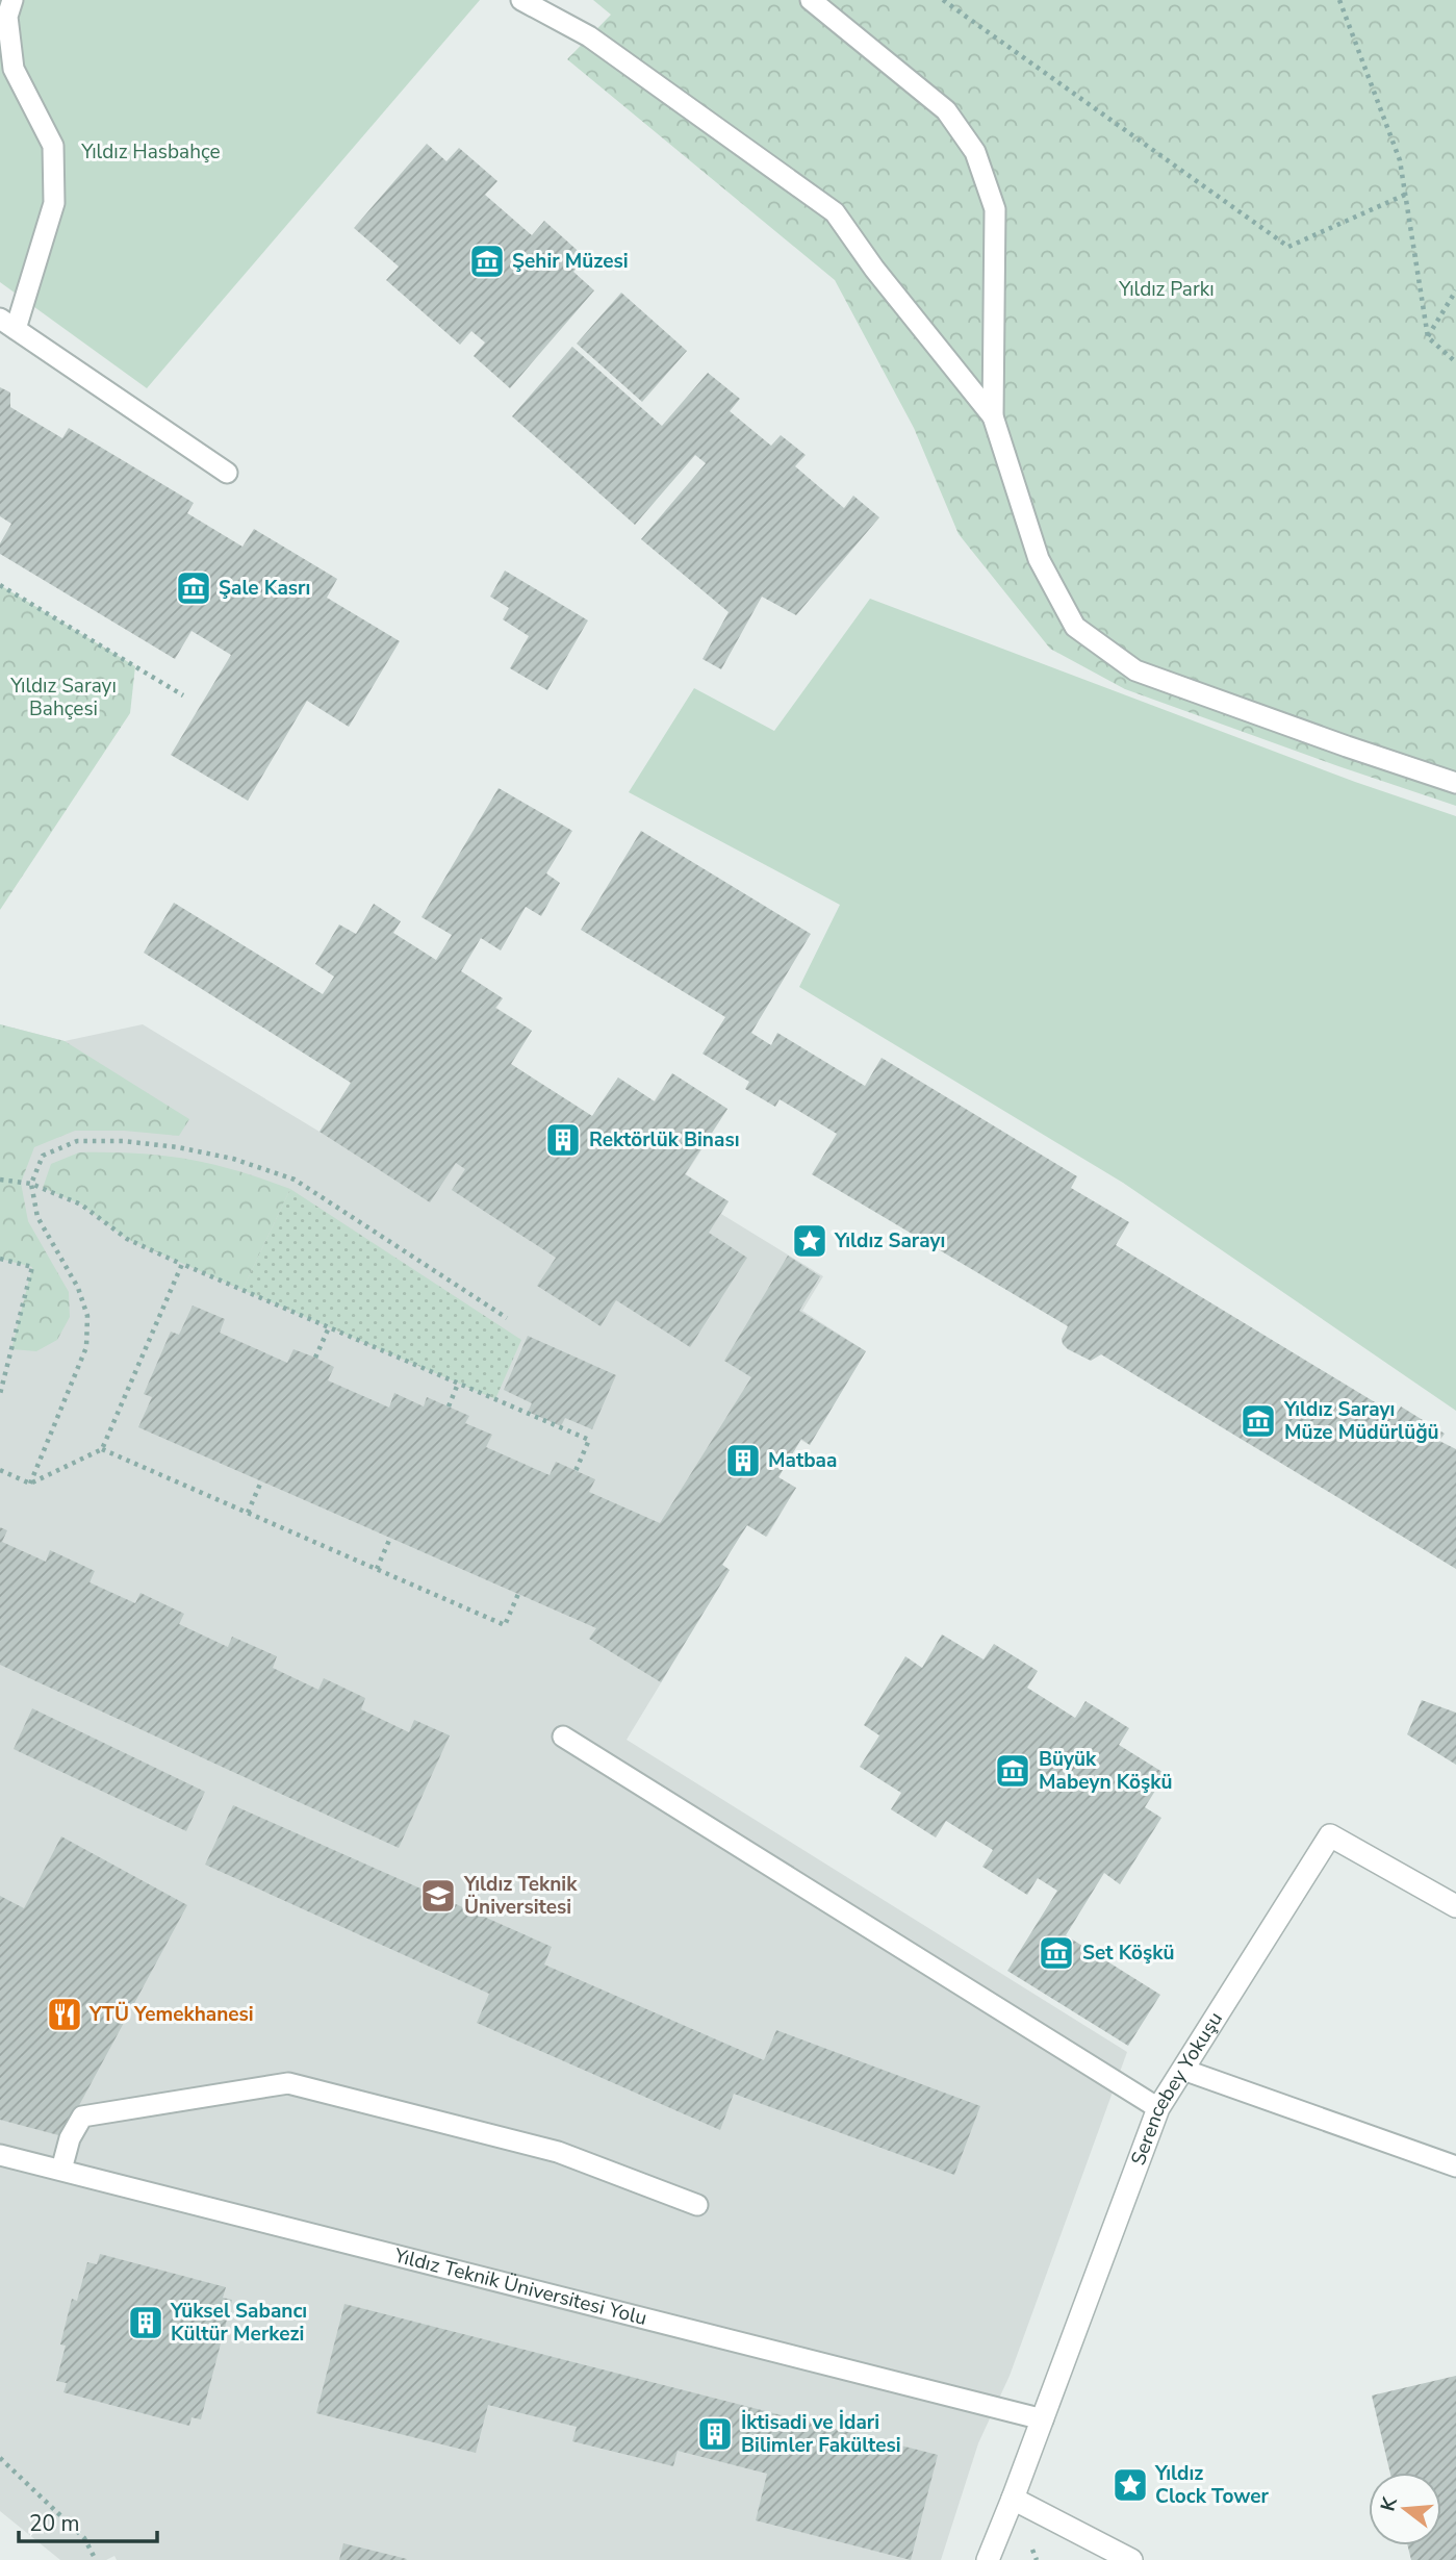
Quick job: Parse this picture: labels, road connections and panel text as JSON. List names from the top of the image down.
{
  "streets": {
    "street": ["Serencebey Yokuşu"],
    "lane": ["Yıldız Teknik Üniversitesi Yolu"]
  },
  "crossings": [
    ["Serencebey Yokuşu", "Yıldız Teknik Üniversitesi Yolu"]
  ],
  "parks": ["Yıldız Hasbahçe", "Yıldız Parkı", "Yıldız Sarayı Bahçesi"],
  "places": {
    "museum": [
      "Şehir Müzesi",
      "Şale Kasrı",
      "Yıldız Sarayı Müze Müdürlüğü",
      "Büyük Mabeyn Köşkü",
      "Set Köşkü"
    ],
    "building": [
      "Rektörlük Binası",
      "Matbaa",
      "Yüksel Sabancı Kültür Merkezi",
      "İktisadi ve İdari Bilimler Fakültesi"
    ],
    "place": ["Yıldız Sarayı", "Yıldız Clock Tower"],
    "school or university": ["Yıldız Teknik Üniversitesi"],
    "restaurant": ["YTÜ Yemekhanesi"]
  },
  "scale_bar": "20 m",
  "north": "left"
}
